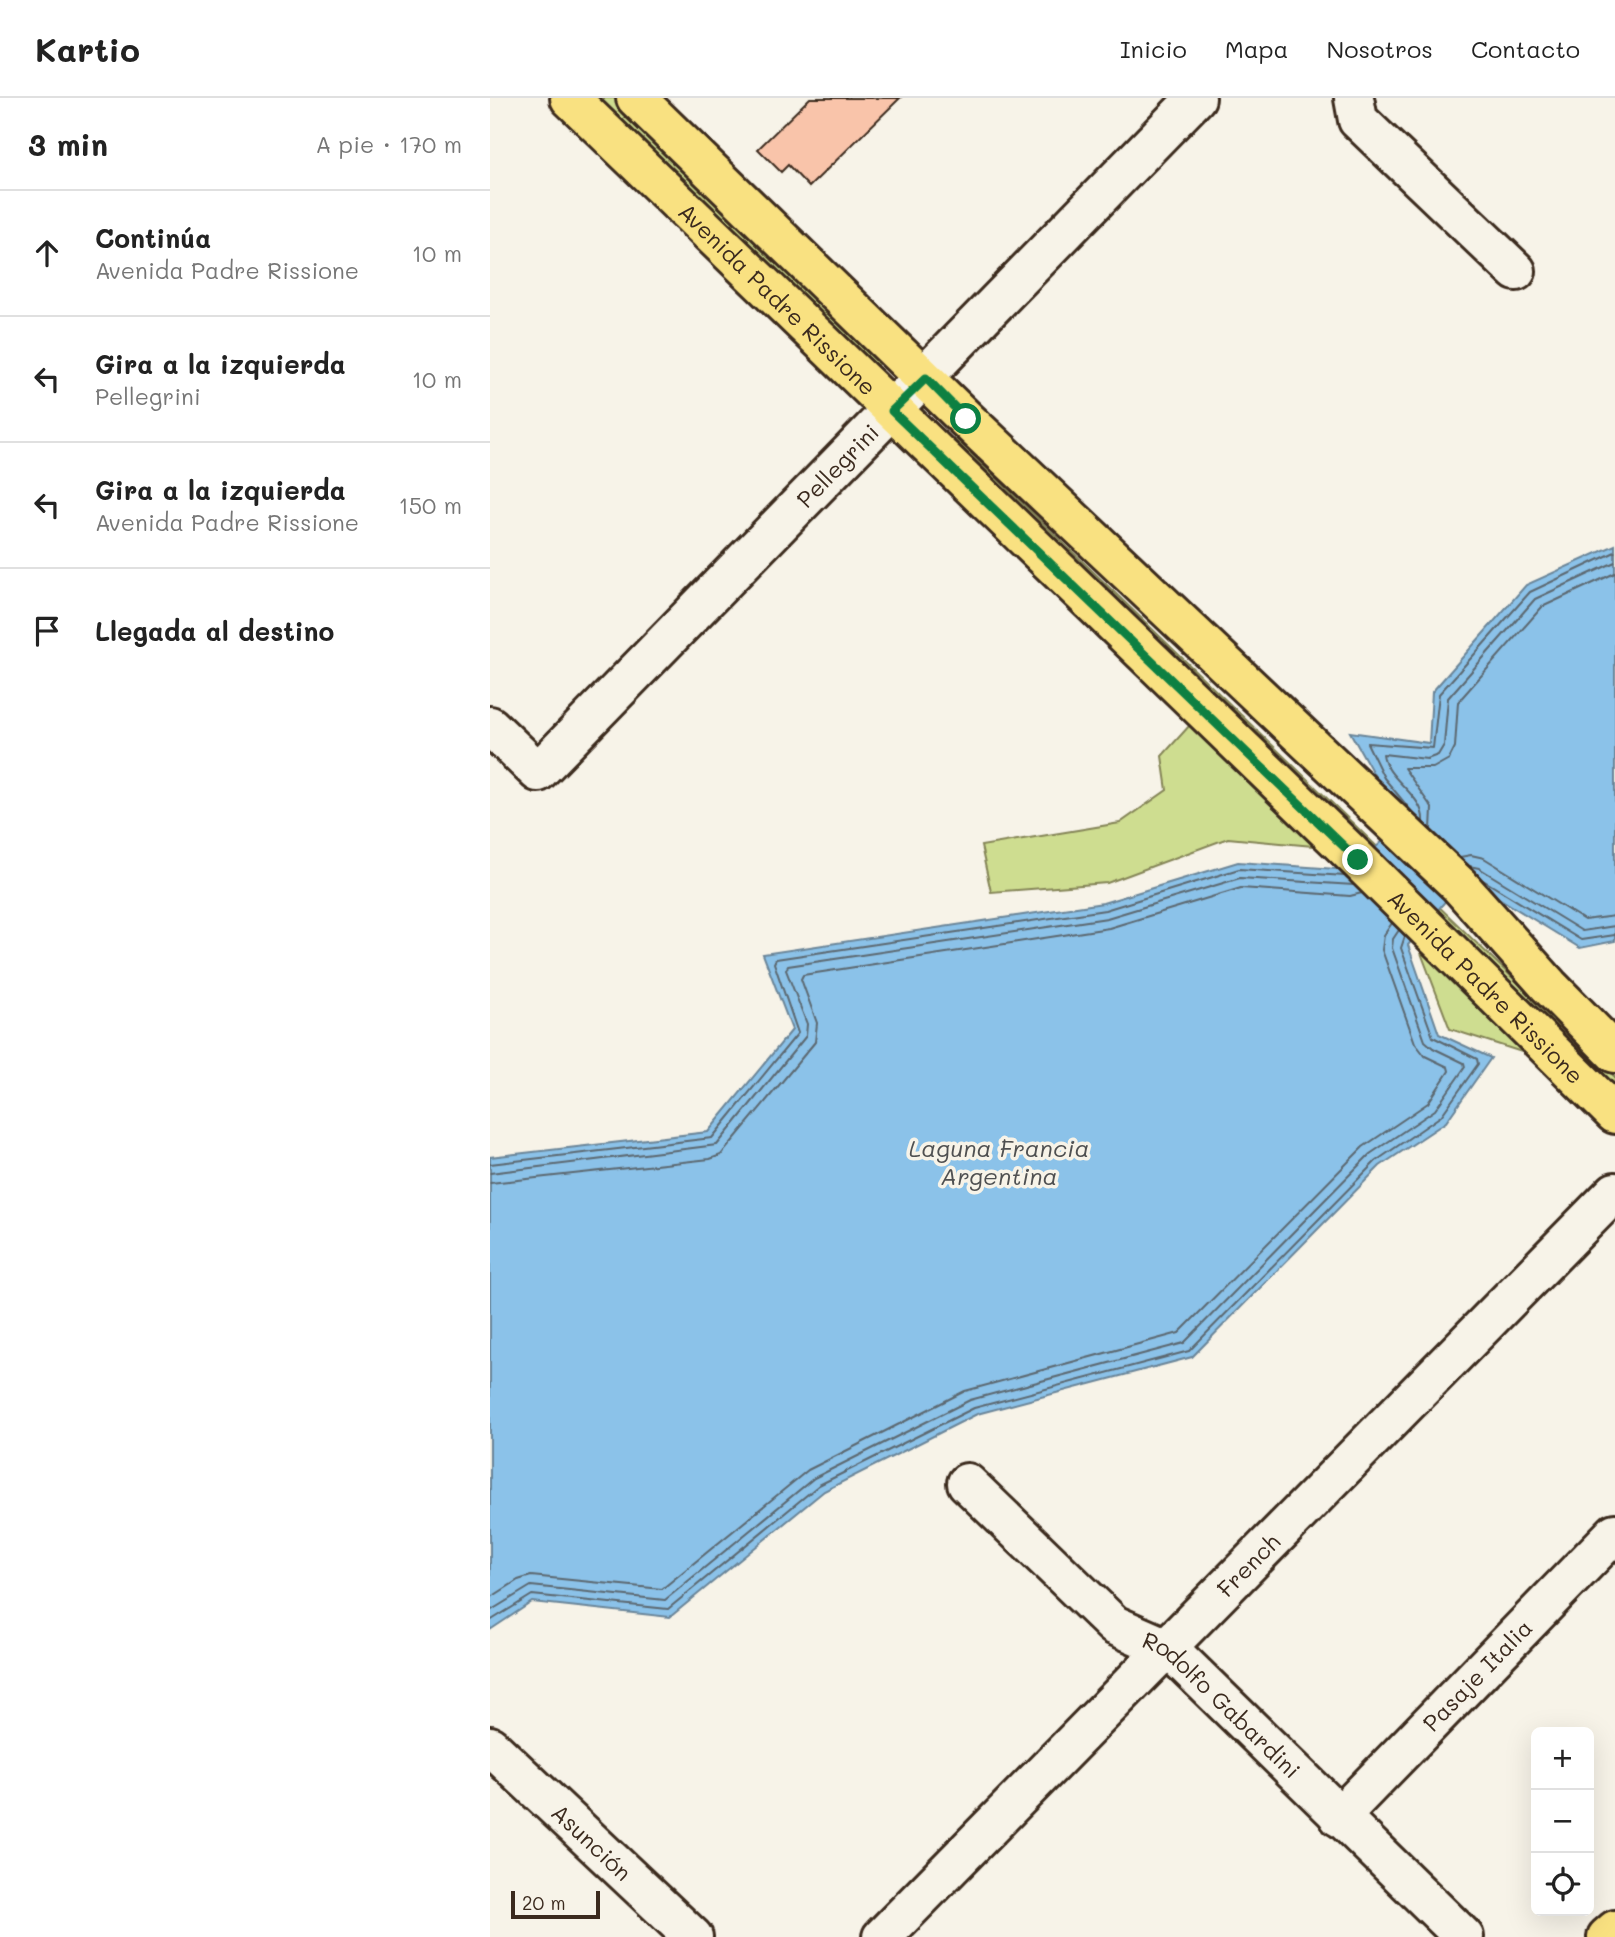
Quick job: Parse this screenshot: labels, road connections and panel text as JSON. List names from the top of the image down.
{
  "streets": {
    "main road": ["Avenida Padre Rissione"],
    "street": [
      "Pellegrini",
      "French",
      "Pasaje Italia",
      "Rodolfo Gabardini",
      "Asunción"
    ]
  },
  "crossings": [
    ["Avenida Padre Rissione", "Pellegrini"],
    ["French", "Rodolfo Gabardini"],
    ["Pasaje Italia", "Rodolfo Gabardini"]
  ],
  "water": ["Laguna Francia Argentina"],
  "scale_bar": "20 m",
  "page": {
    "header": "Kartio",
    "nav": [
      "Inicio",
      "Mapa",
      "Nosotros",
      "Contacto"
    ],
    "heading": ["3 min", "A pie · 170 m"],
    "list": [
      ["Continúa", "Avenida Padre Rissione", "10 m"],
      ["Gira a la izquierda", "Pellegrini", "10 m"],
      ["Gira a la izquierda", "Avenida Padre Rissione", "150 m"],
      "Llegada al destino"
    ],
    "map_buttons": ["+", "−"],
    "scale": "20 m"
  }
}
